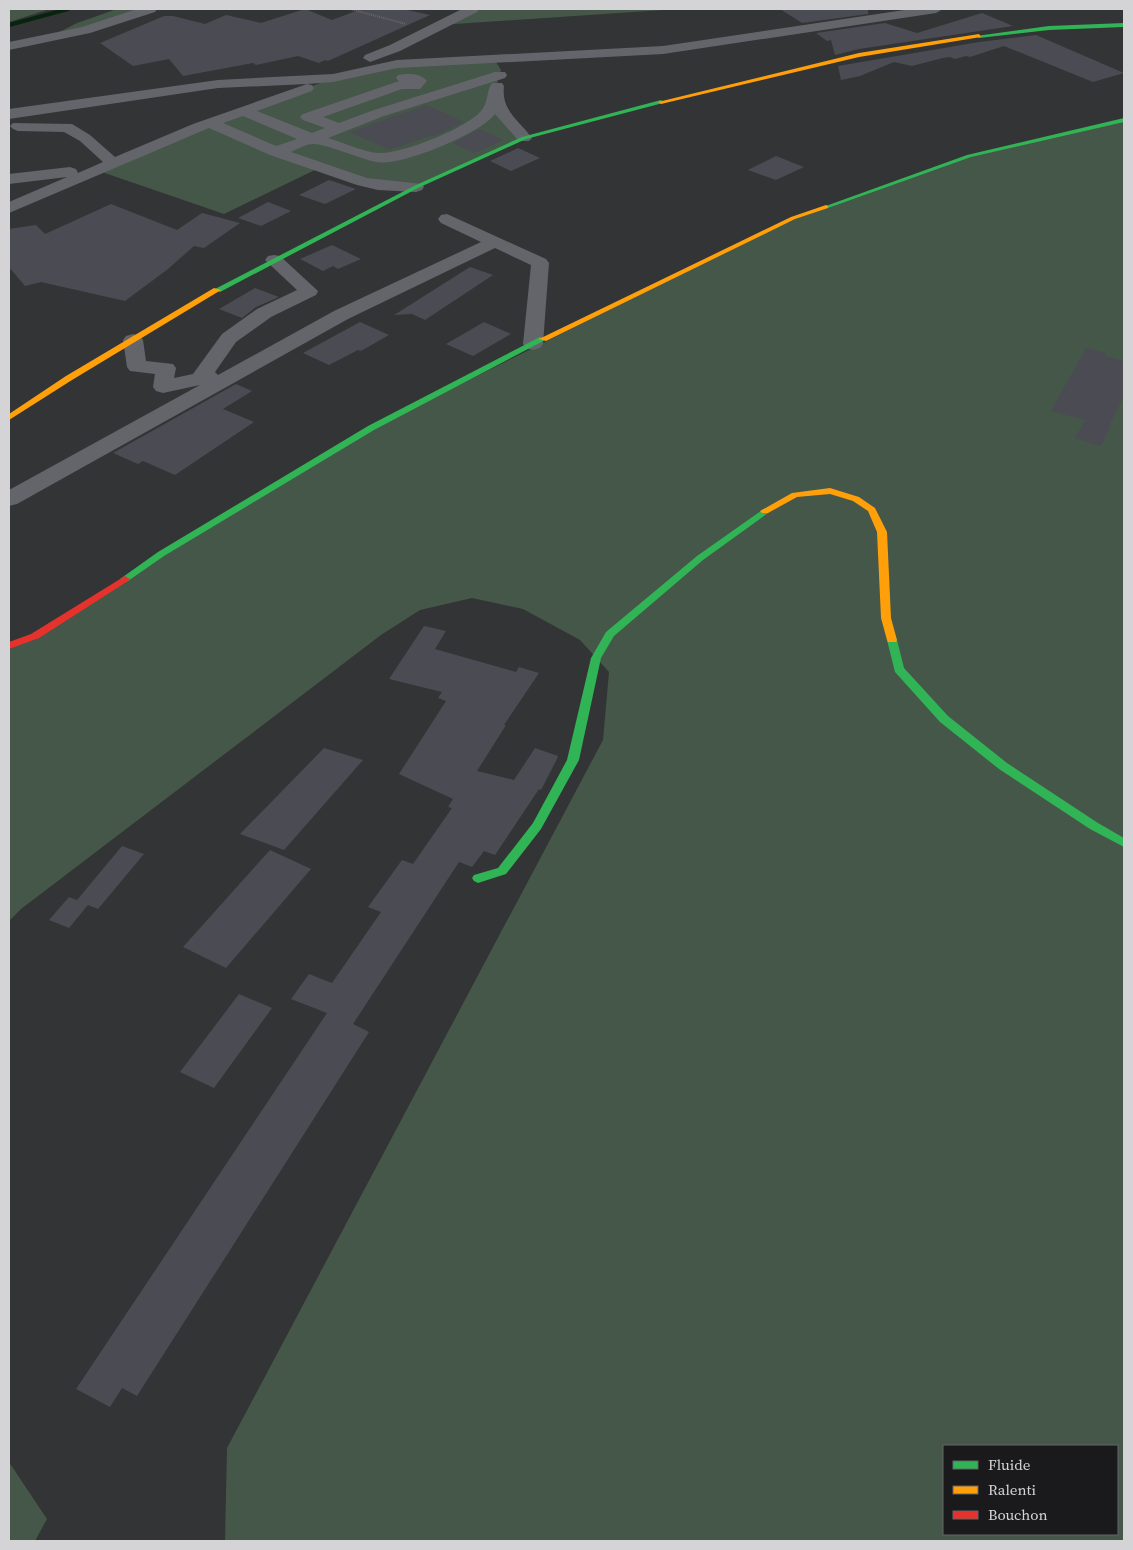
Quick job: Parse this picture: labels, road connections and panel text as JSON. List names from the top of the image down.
{
  "legend": ["Fluide", "Ralenti", "Bouchon"]
}
